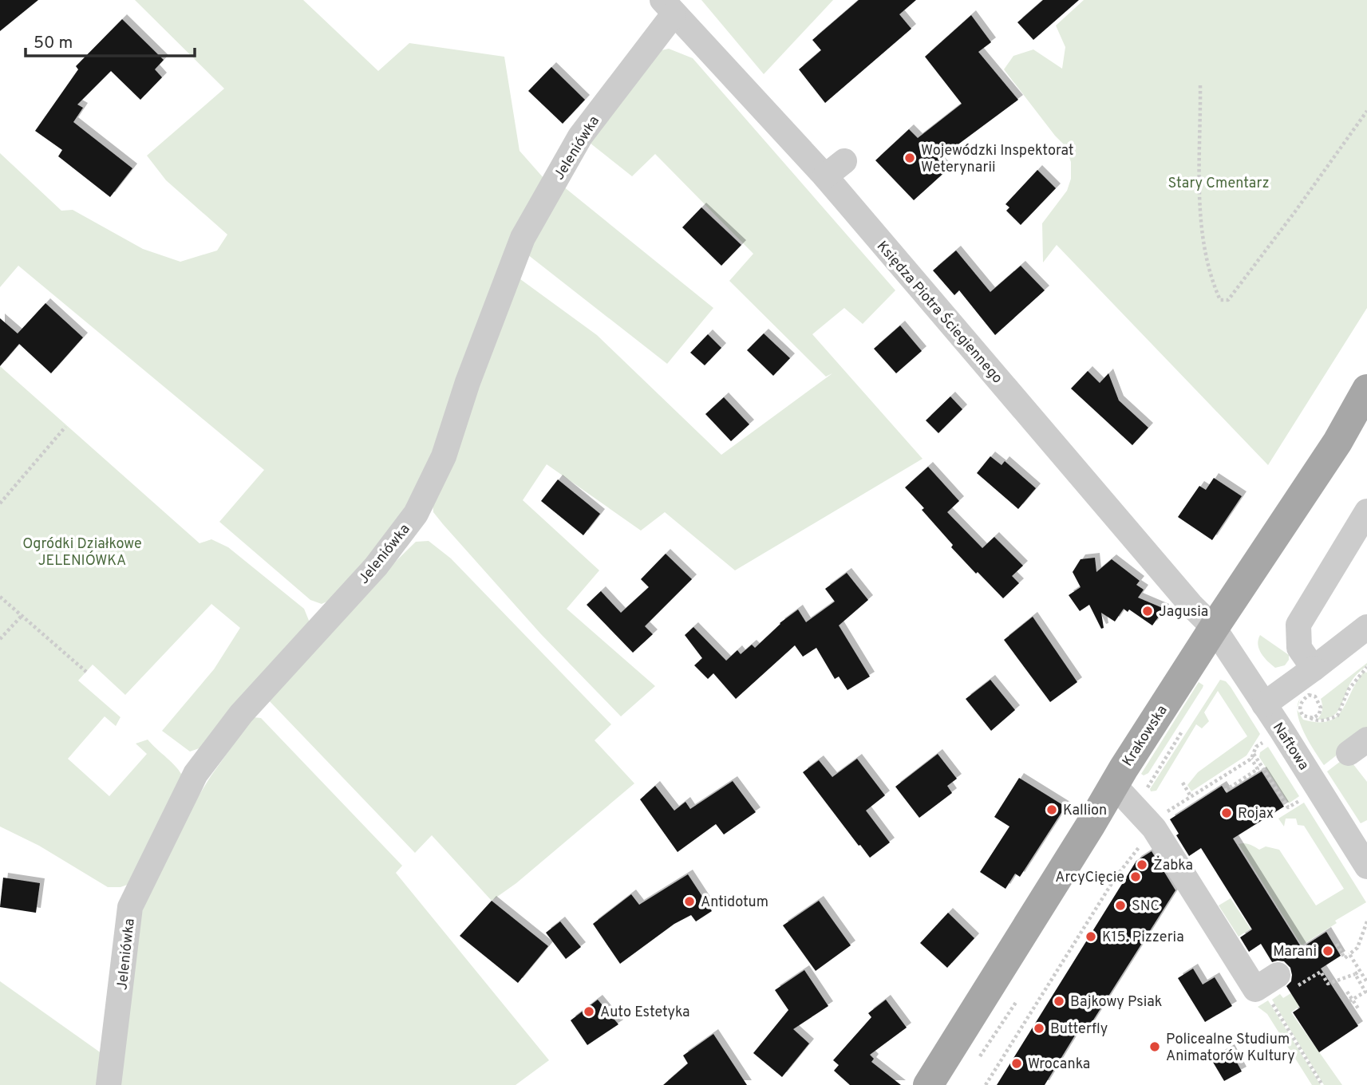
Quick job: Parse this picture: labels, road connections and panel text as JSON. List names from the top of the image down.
{
  "streets": {
    "main road": ["Krakowska"],
    "street": ["Jeleniówka", "Księdza Piotra Ściegiennego", "Naftowa"]
  },
  "crossings": [
    ["Jeleniówka", "Księdza Piotra Ściegiennego"],
    ["Księdza Piotra Ściegiennego", "Krakowska"],
    ["Księdza Piotra Ściegiennego", "Naftowa"],
    ["Krakowska", "Naftowa"]
  ],
  "parks": ["Stary Cmentarz", "Ogródki Działkowe JELENIÓWKA"],
  "places": [
    "Wojewódzki Inspektorat Weterynarii",
    "Jagusia",
    "Kallion",
    "Rojax",
    "Żabka",
    "ArcyCięcie",
    "Antidotum",
    "SNC",
    "K15. Pizzeria",
    "Marani",
    "Bajkowy Psiak",
    "Auto Estetyka",
    "Butterfly",
    "Policealne Studium Animatorów Kultury",
    "Wrocanka"
  ],
  "scale_bar": "50 m"
}
